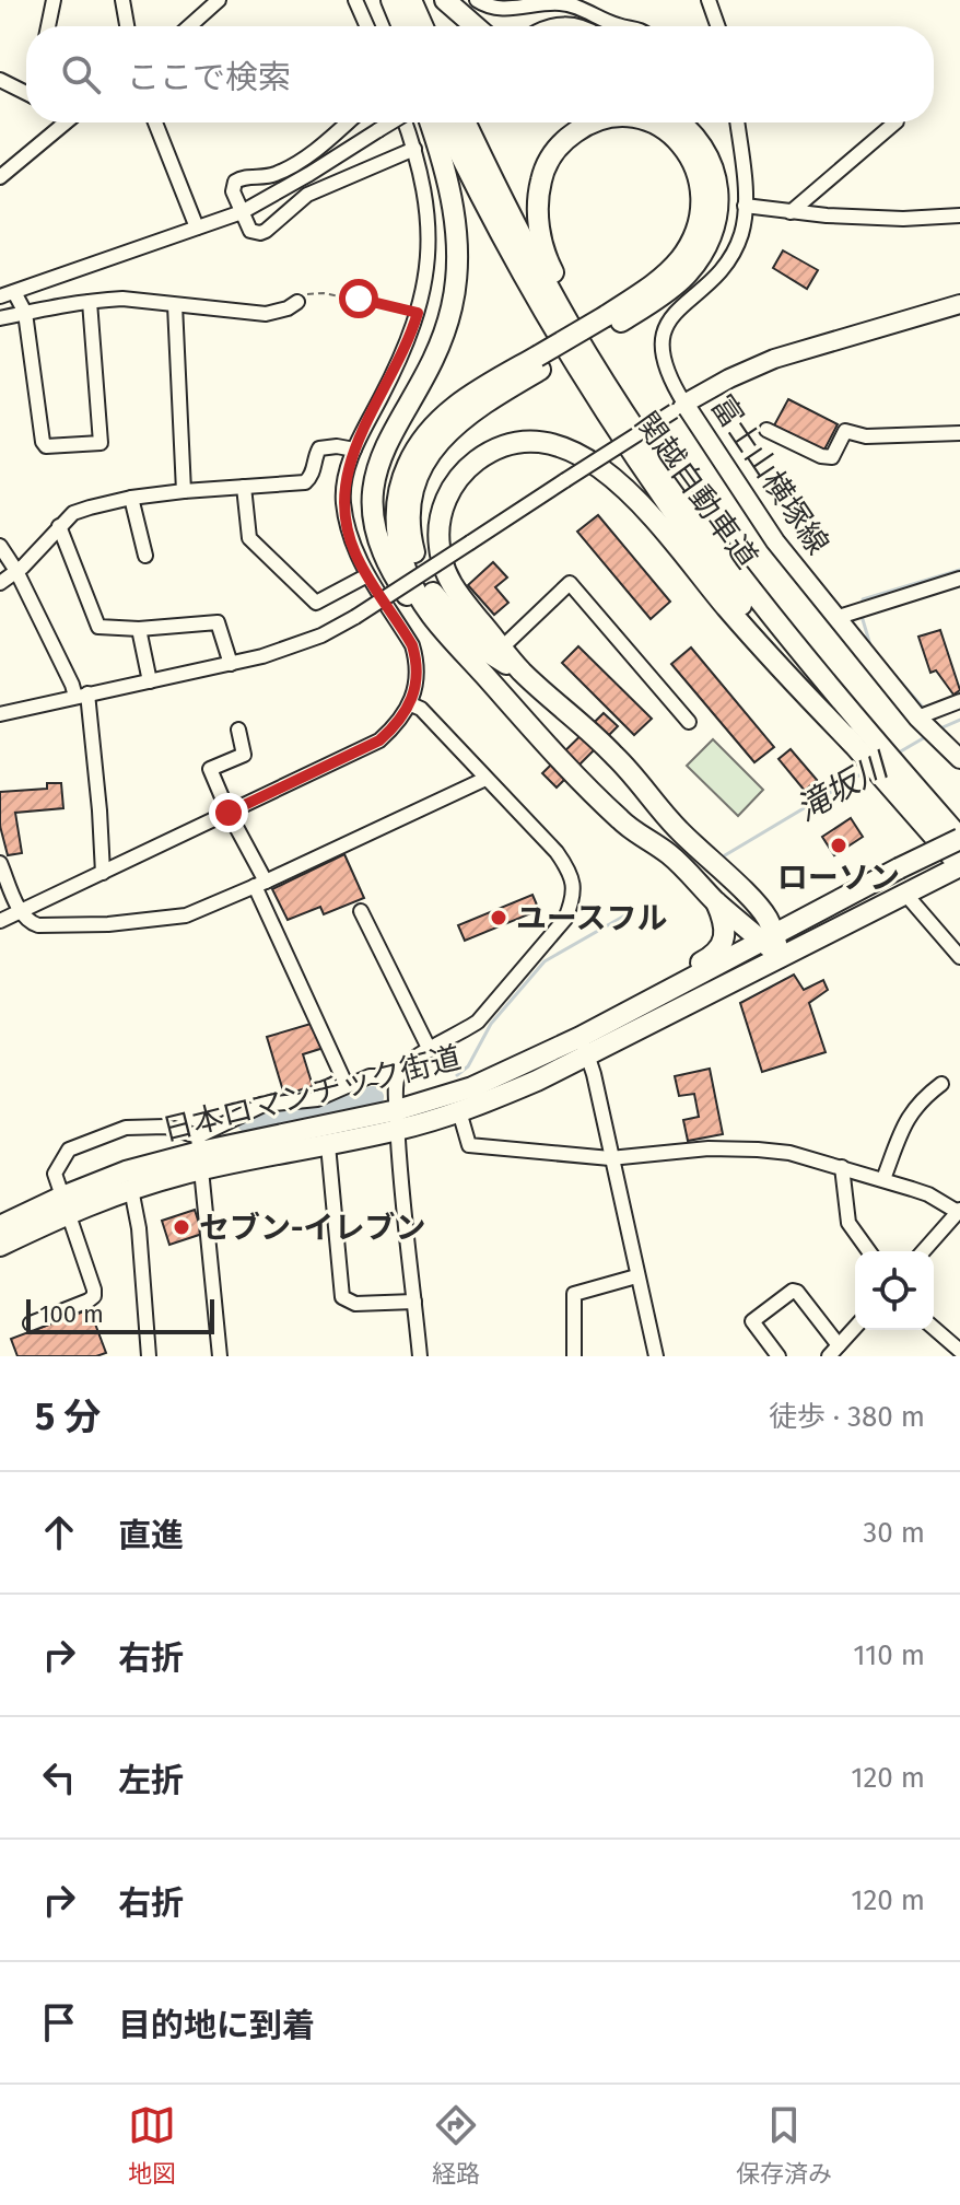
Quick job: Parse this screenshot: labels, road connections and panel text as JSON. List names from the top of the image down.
{
  "streets": {
    "highway": ["関越自動車道", "日本ロマンチック街道"],
    "main road": ["富士山横塚線"]
  },
  "crossings": [
    ["関越自動車道", "日本ロマンチック街道"]
  ],
  "water": ["滝坂川"],
  "places": ["ローソン", "ユースフル", "セブン-イレブン"],
  "scale_bar": "100 m",
  "page": {
    "search": "ここで検索",
    "scale": "100 m",
    "heading": ["5 分", "徒歩 · 380 m"],
    "list": [
      ["直進", "30 m"],
      ["右折", "110 m"],
      ["左折", "120 m"],
      ["右折", "120 m"],
      "目的地に到着"
    ],
    "nav": ["地図", "経路", "保存済み"]
  }
}
